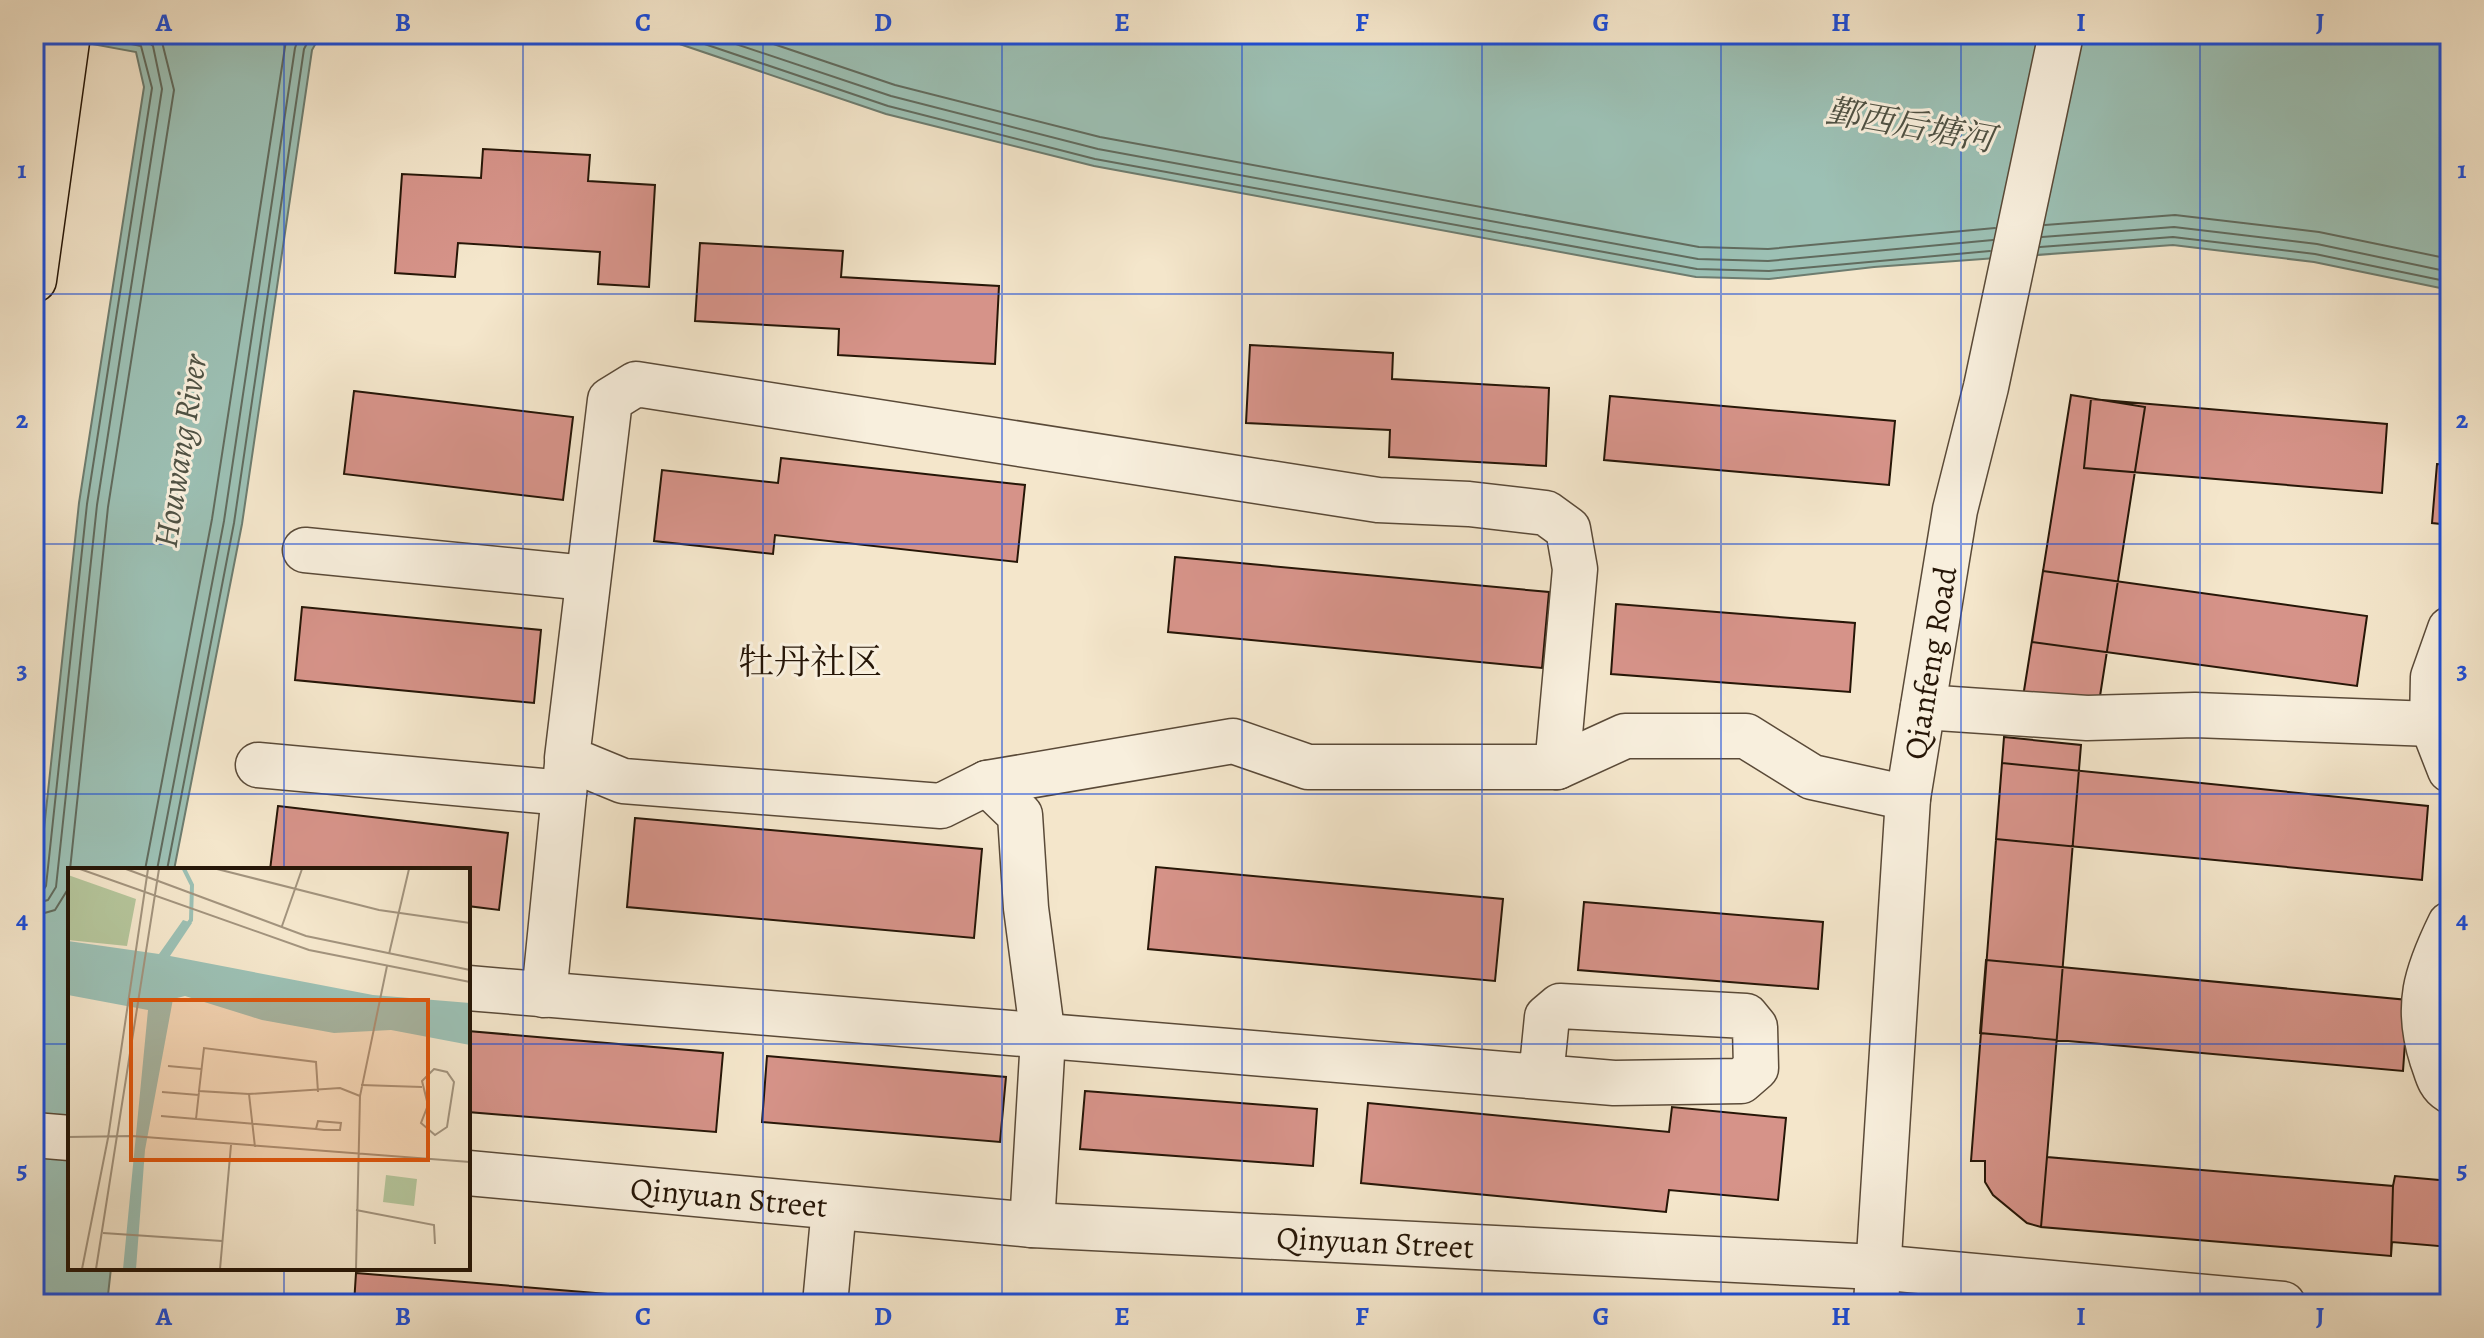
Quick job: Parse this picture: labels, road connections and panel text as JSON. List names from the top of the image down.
{
  "streets": {
    "street": ["Qianfeng Road", "Qinyuan Street"]
  },
  "crossings": [
    ["Qianfeng Road", "Qinyuan Street"]
  ],
  "districts": ["牡丹社区"],
  "water": ["鄞西后塘河", "Houwang River"],
  "grid": {
    "columns": [
      "A",
      "B",
      "C",
      "D",
      "E",
      "F",
      "G",
      "H",
      "I",
      "J"
    ],
    "rows": [
      "1",
      "2",
      "3",
      "4",
      "5"
    ]
  }
}
